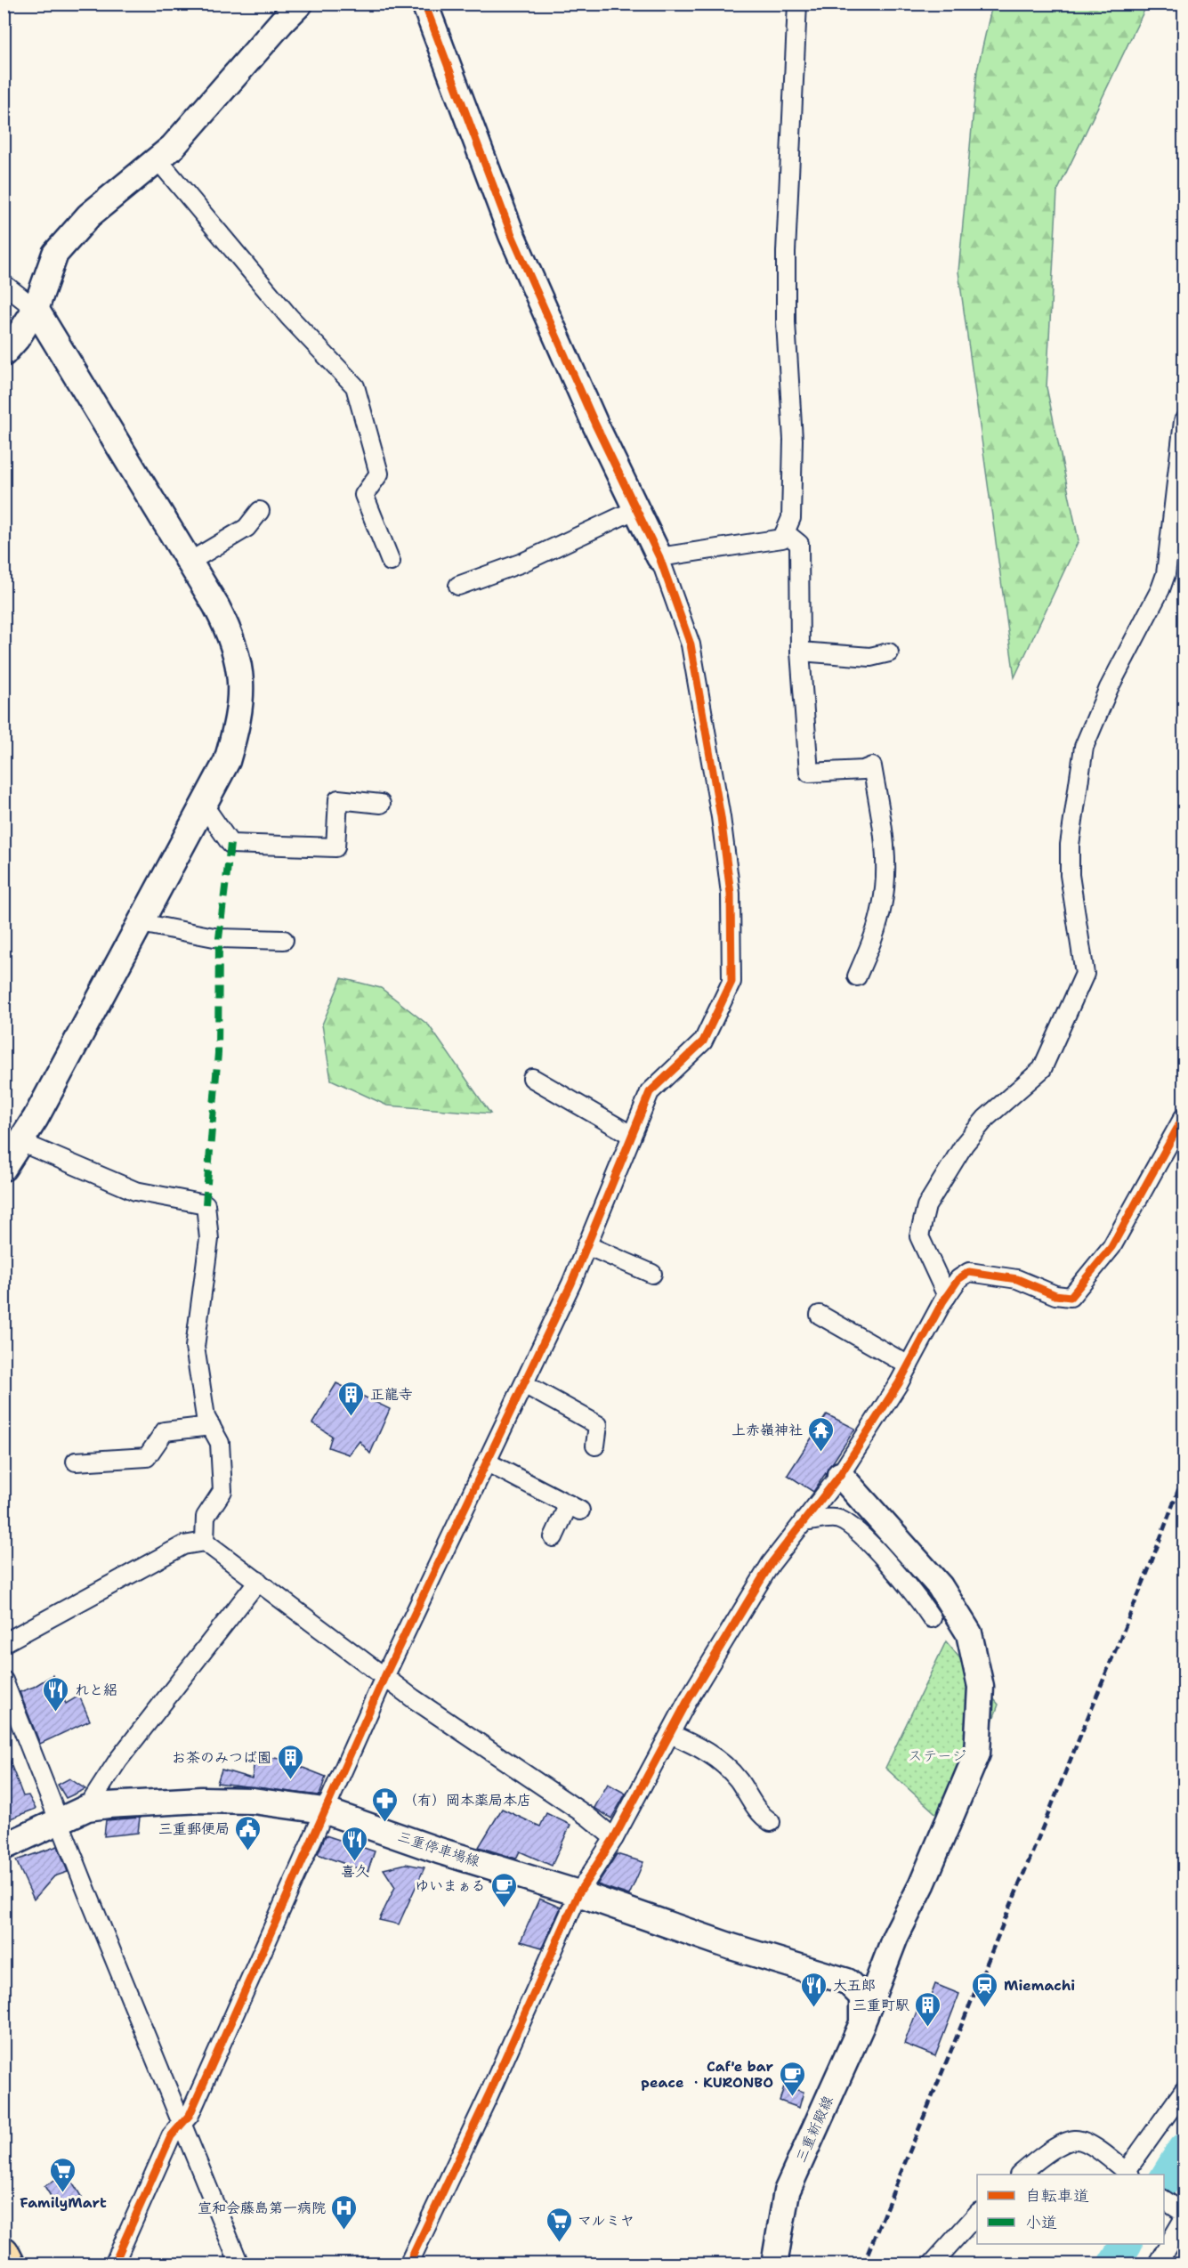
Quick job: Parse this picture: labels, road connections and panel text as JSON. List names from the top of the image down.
{
  "streets": {
    "street": ["三重停車場線", "三重新殿線"]
  },
  "crossings": [
    ["三重停車場線", "三重新殿線"]
  ],
  "parks": ["ステージ"],
  "places": {
    "building": ["正龍寺", "お茶のみつば園", "三重町駅"],
    "temple": ["上赤嶺神社"],
    "restaurant": ["れと絽", "喜久", "大五郎"],
    "pharmacy": ["（有）岡本薬局本店"],
    "public building": ["三重郵便局"],
    "cafe": ["ゆいまぁる", "Caf'e bar peace ・KURONBO"],
    "station": ["Miemachi"],
    "supermarket": ["FamilyMart", "マルミヤ"],
    "hospital": ["宣和会藤島第一病院"]
  },
  "legend": ["自転車道", "小道"]
}
